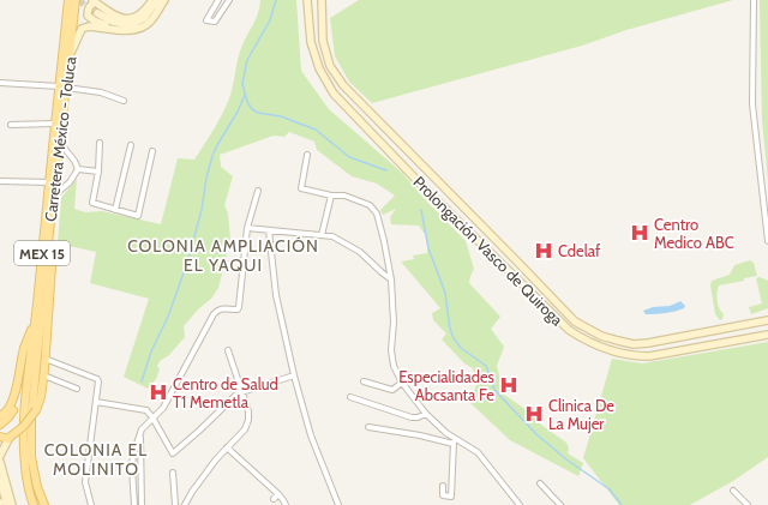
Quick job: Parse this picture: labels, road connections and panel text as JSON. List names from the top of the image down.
{
  "streets": {
    "main road": ["Carretera México - Toluca", "MEX 15"],
    "street": ["Prolongación Vasco de Quiroga"]
  },
  "districts": ["COLONIA AMPLIACIÓN EL YAQUI", "COLONIA EL MOLINITO"],
  "places": {
    "hospital": [
      "Centro Medico ABC",
      "Cdelaf",
      "Especialidades Abcsanta Fe",
      "Centro de Salud T1 Memetla",
      "Clinica De La Mujer"
    ]
  }
}
